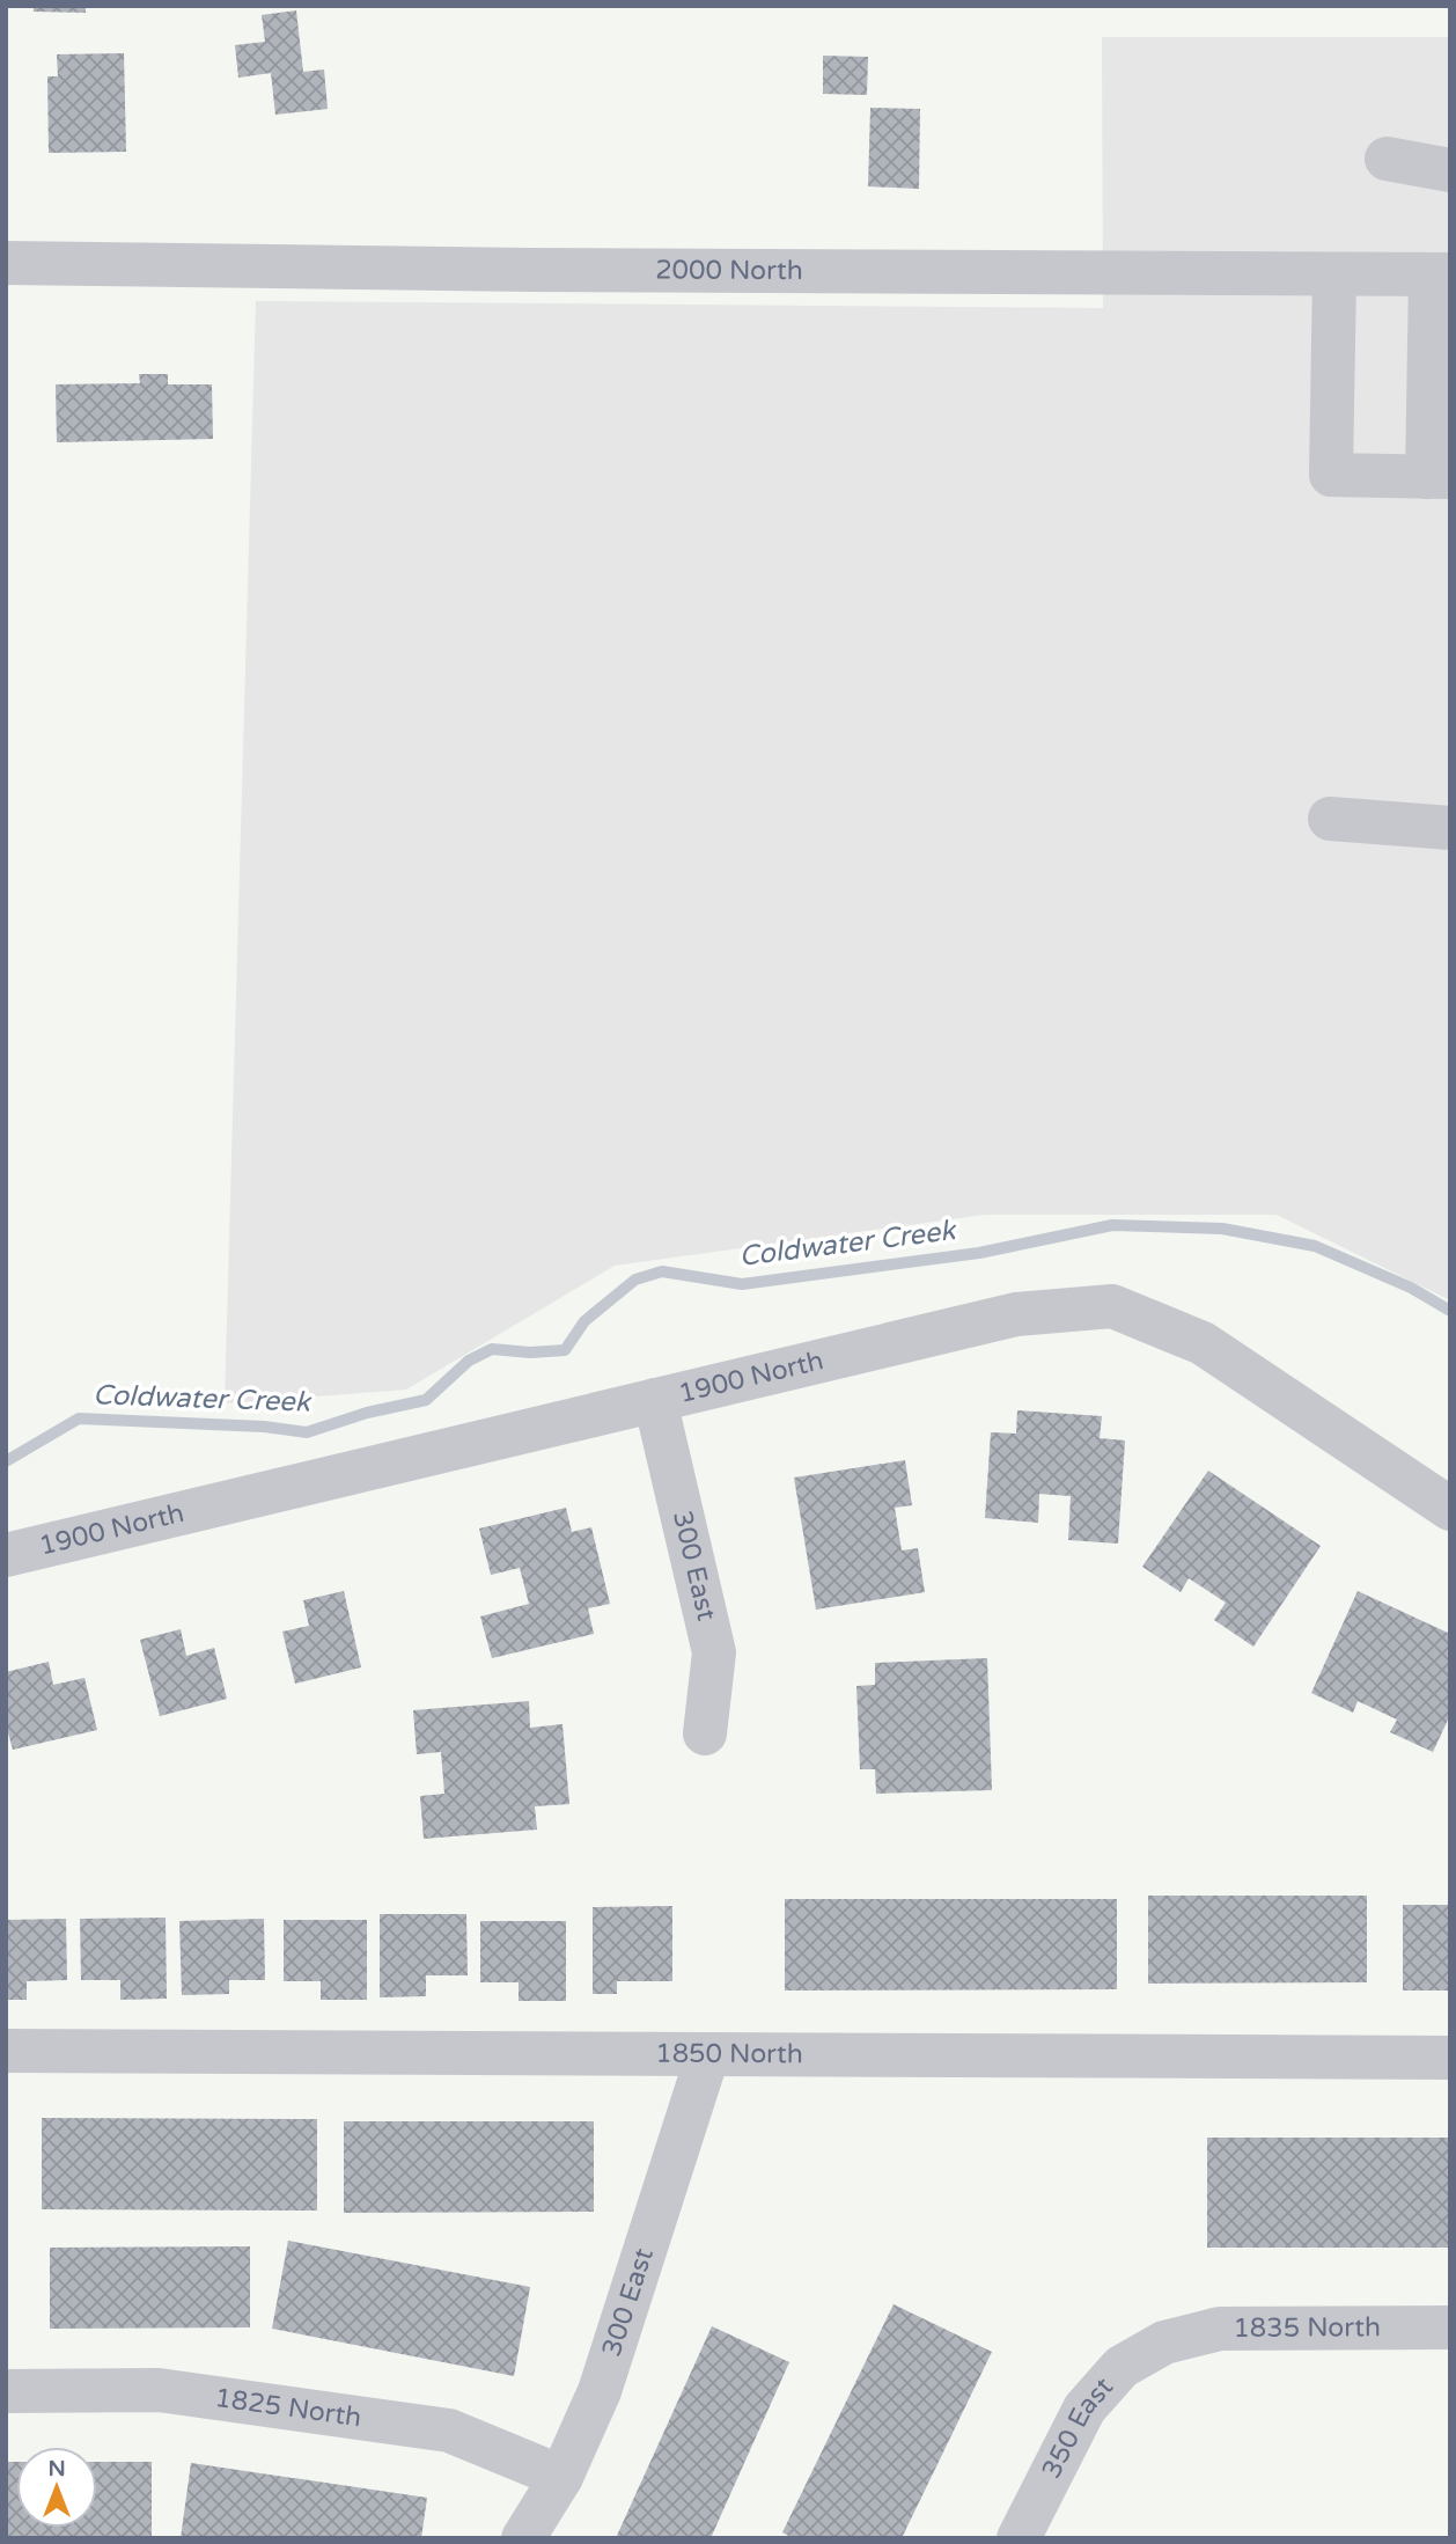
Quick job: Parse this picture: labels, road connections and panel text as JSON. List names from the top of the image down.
{
  "streets": {
    "street": [
      "2000 North",
      "1900 North",
      "300 East",
      "1850 North",
      "1835 North",
      "1825 North",
      "350 East"
    ]
  },
  "crossings": [
    ["1900 North", "300 East"],
    ["300 East", "1850 North"],
    ["300 East", "1825 North"],
    ["1835 North", "350 East"]
  ],
  "water": ["Coldwater Creek"],
  "north": "top"
}
